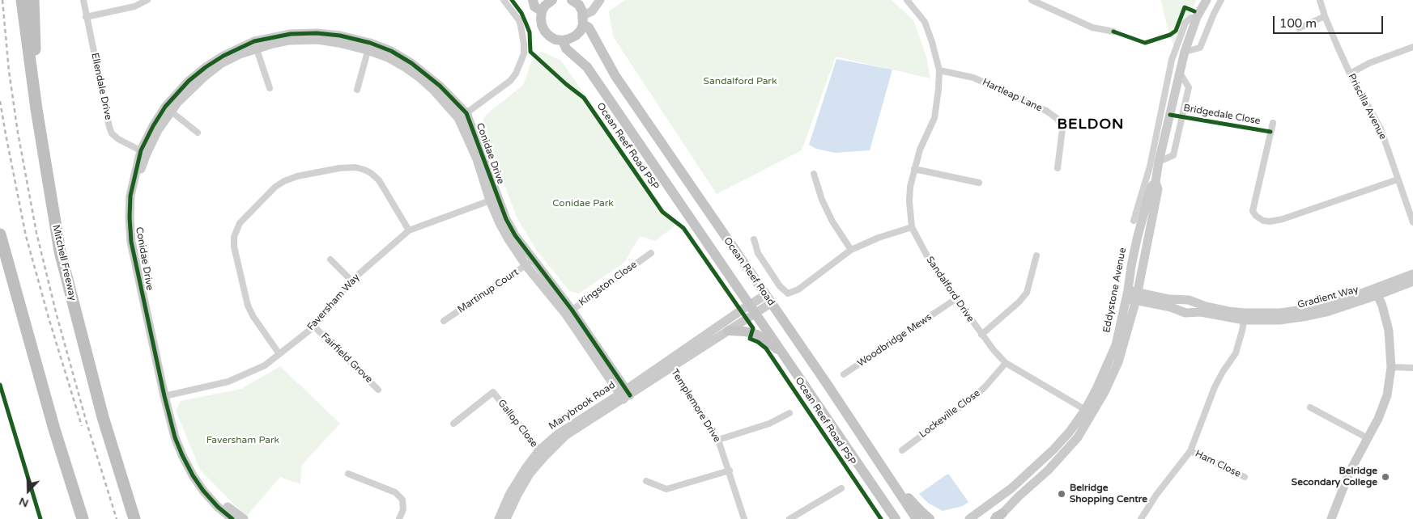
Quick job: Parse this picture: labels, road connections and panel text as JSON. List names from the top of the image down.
{
  "streets": {
    "highway": ["Mitchell Freeway"],
    "main road": ["Ocean Reef Road"],
    "street": [
      "Ellendale Drive",
      "Hartleap Lane",
      "Priscilla Avenue",
      "Bridgedale Close",
      "Conidae Drive",
      "Kingston Close",
      "Sandalford Drive",
      "Eddystone Avenue",
      "Martinup Court",
      "Gradient Way",
      "Faversham Way",
      "Woodbridge Mews",
      "Fairfield Grove",
      "Marybrook Road",
      "Templemore Drive",
      "Lockeville Close",
      "Gallop Close",
      "Ham Close"
    ],
    "cycle path": ["Ocean Reef Road PSP"]
  },
  "crossings": [
    ["Ellendale Drive", "Conidae Drive"],
    ["Hartleap Lane", "Sandalford Drive"],
    ["Priscilla Avenue", "Bridgedale Close"],
    ["Conidae Drive", "Kingston Close"],
    ["Conidae Drive", "Martinup Court"],
    ["Conidae Drive", "Faversham Way"],
    ["Conidae Drive", "Marybrook Road"],
    ["Ocean Reef Road", "Marybrook Road"],
    ["Sandalford Drive", "Eddystone Avenue"],
    ["Sandalford Drive", "Woodbridge Mews"],
    ["Sandalford Drive", "Lockeville Close"],
    ["Eddystone Avenue", "Gradient Way"],
    ["Faversham Way", "Fairfield Grove"],
    ["Marybrook Road", "Templemore Drive"],
    ["Marybrook Road", "Gallop Close"]
  ],
  "districts": ["BELDON"],
  "parks": ["Sandalford Park", "Conidae Park", "Faversham Park"],
  "places": ["Belridge Secondary College", "Belridge Shopping Centre"],
  "scale_bar": "100 m",
  "north": "bottom"
}
